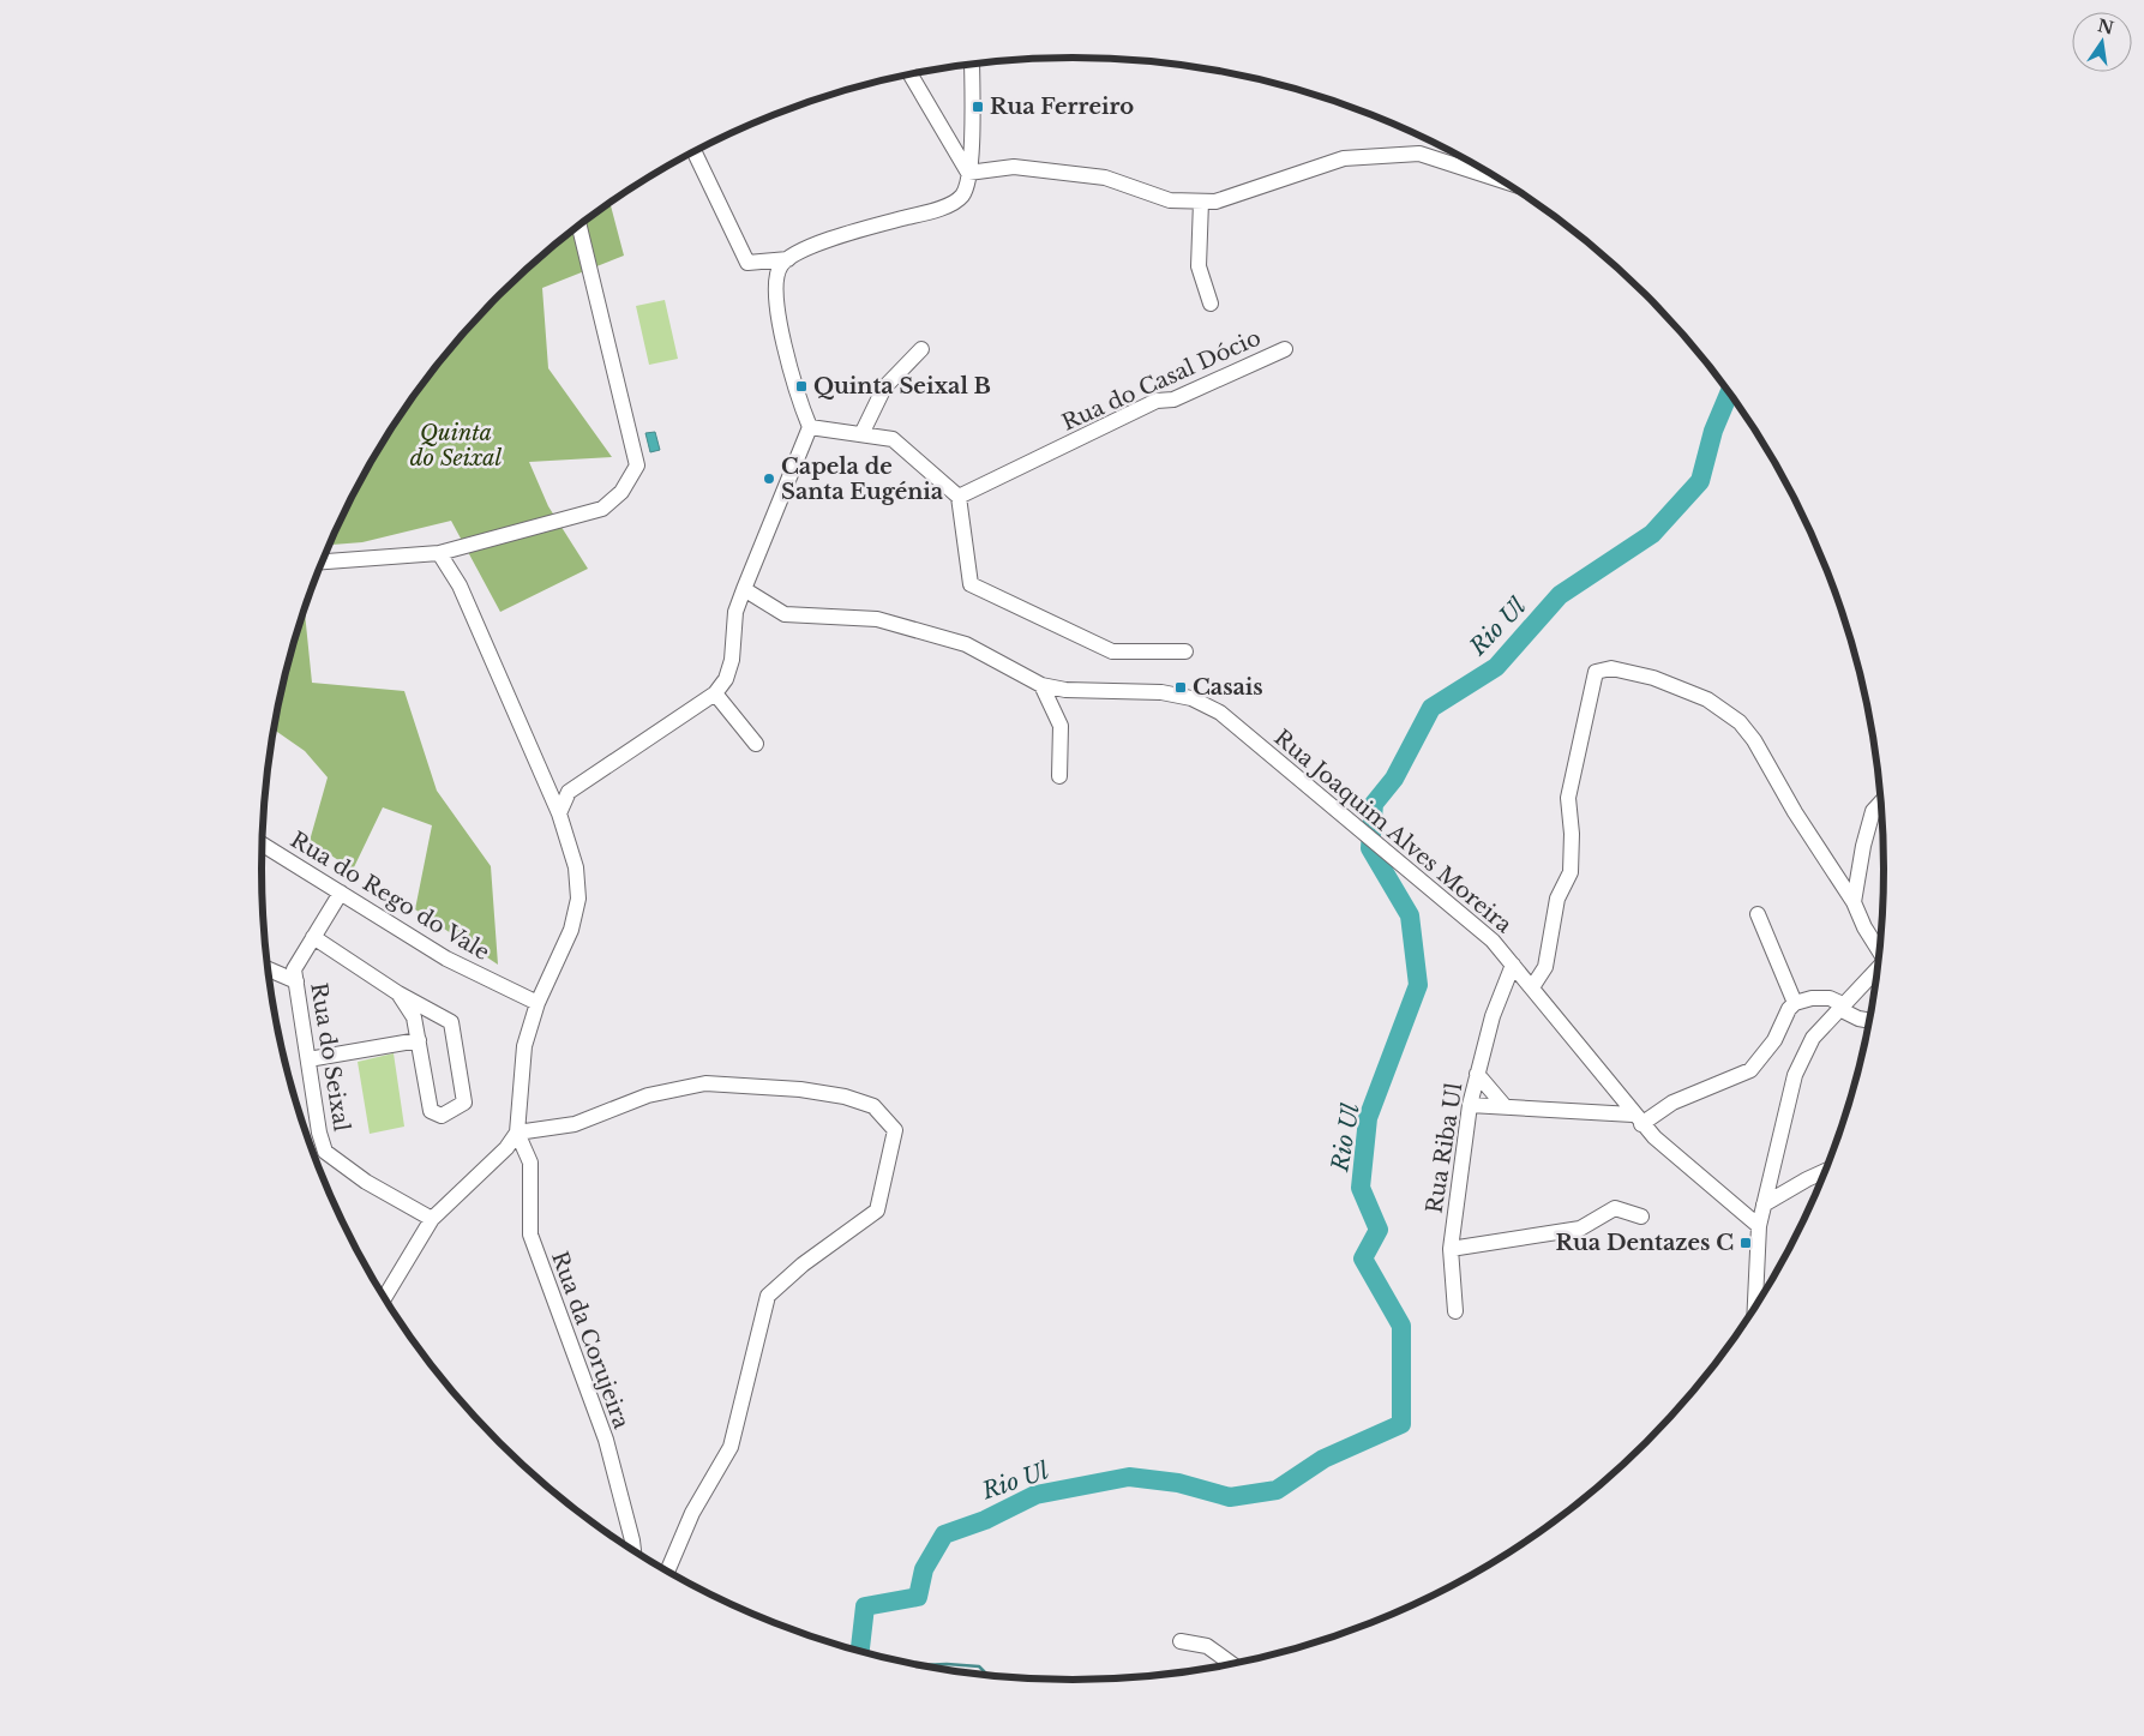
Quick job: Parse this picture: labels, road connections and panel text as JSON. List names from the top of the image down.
{
  "streets": {
    "street": [
      "Rua do Casal Dócio",
      "Rua Joaquim Alves Moreira",
      "Rua do Rego do Vale",
      "Rua do Seixal",
      "Rua Riba Ul",
      "Rua da Corujeira"
    ]
  },
  "crossings": [
    ["Rua Joaquim Alves Moreira", "Rua Riba Ul"],
    ["Rua do Rego do Vale", "Rua do Seixal"]
  ],
  "water": ["Rio Ul"],
  "parks": ["Quinta do Seixal"],
  "places": {
    "transit": [
      "Rua Ferreiro",
      "Quinta Seixal B",
      "Casais",
      "Rua Dentazes C"
    ],
    "other": ["Capela de Santa Eugénia"]
  },
  "north": "top"
}
